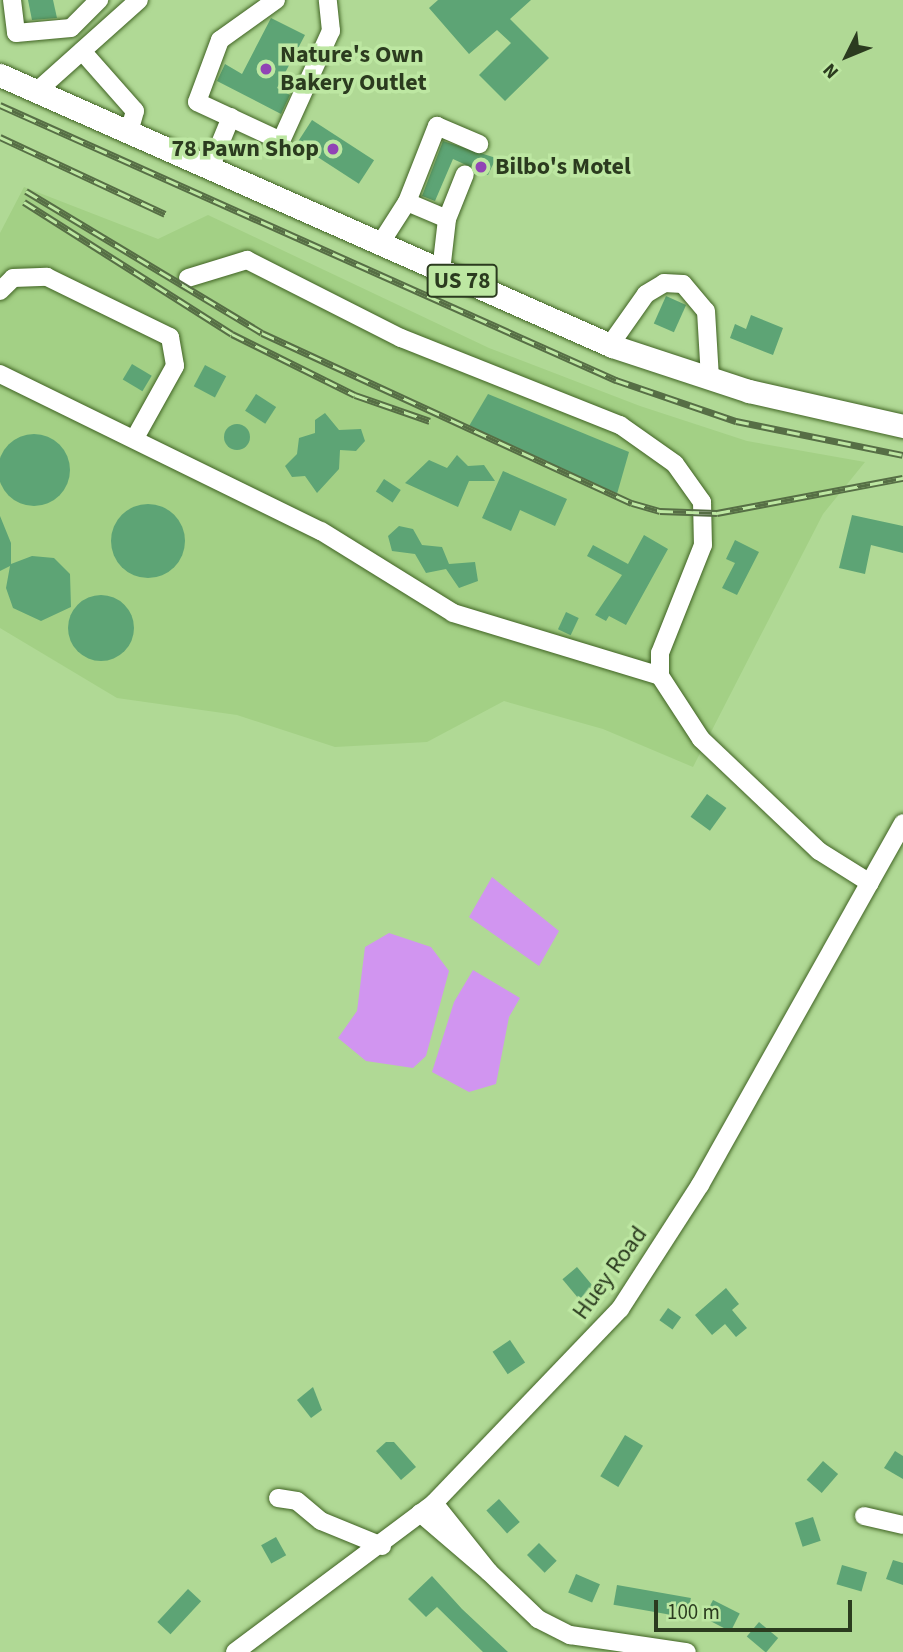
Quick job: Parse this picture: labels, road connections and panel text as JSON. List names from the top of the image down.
{
  "streets": {
    "main road": ["US 78"],
    "street": ["Huey Road"]
  },
  "places": ["Nature's Own Bakery Outlet", "78 Pawn Shop", "Bilbo's Motel"],
  "scale_bar": "100 m",
  "north": "bottom left"
}
